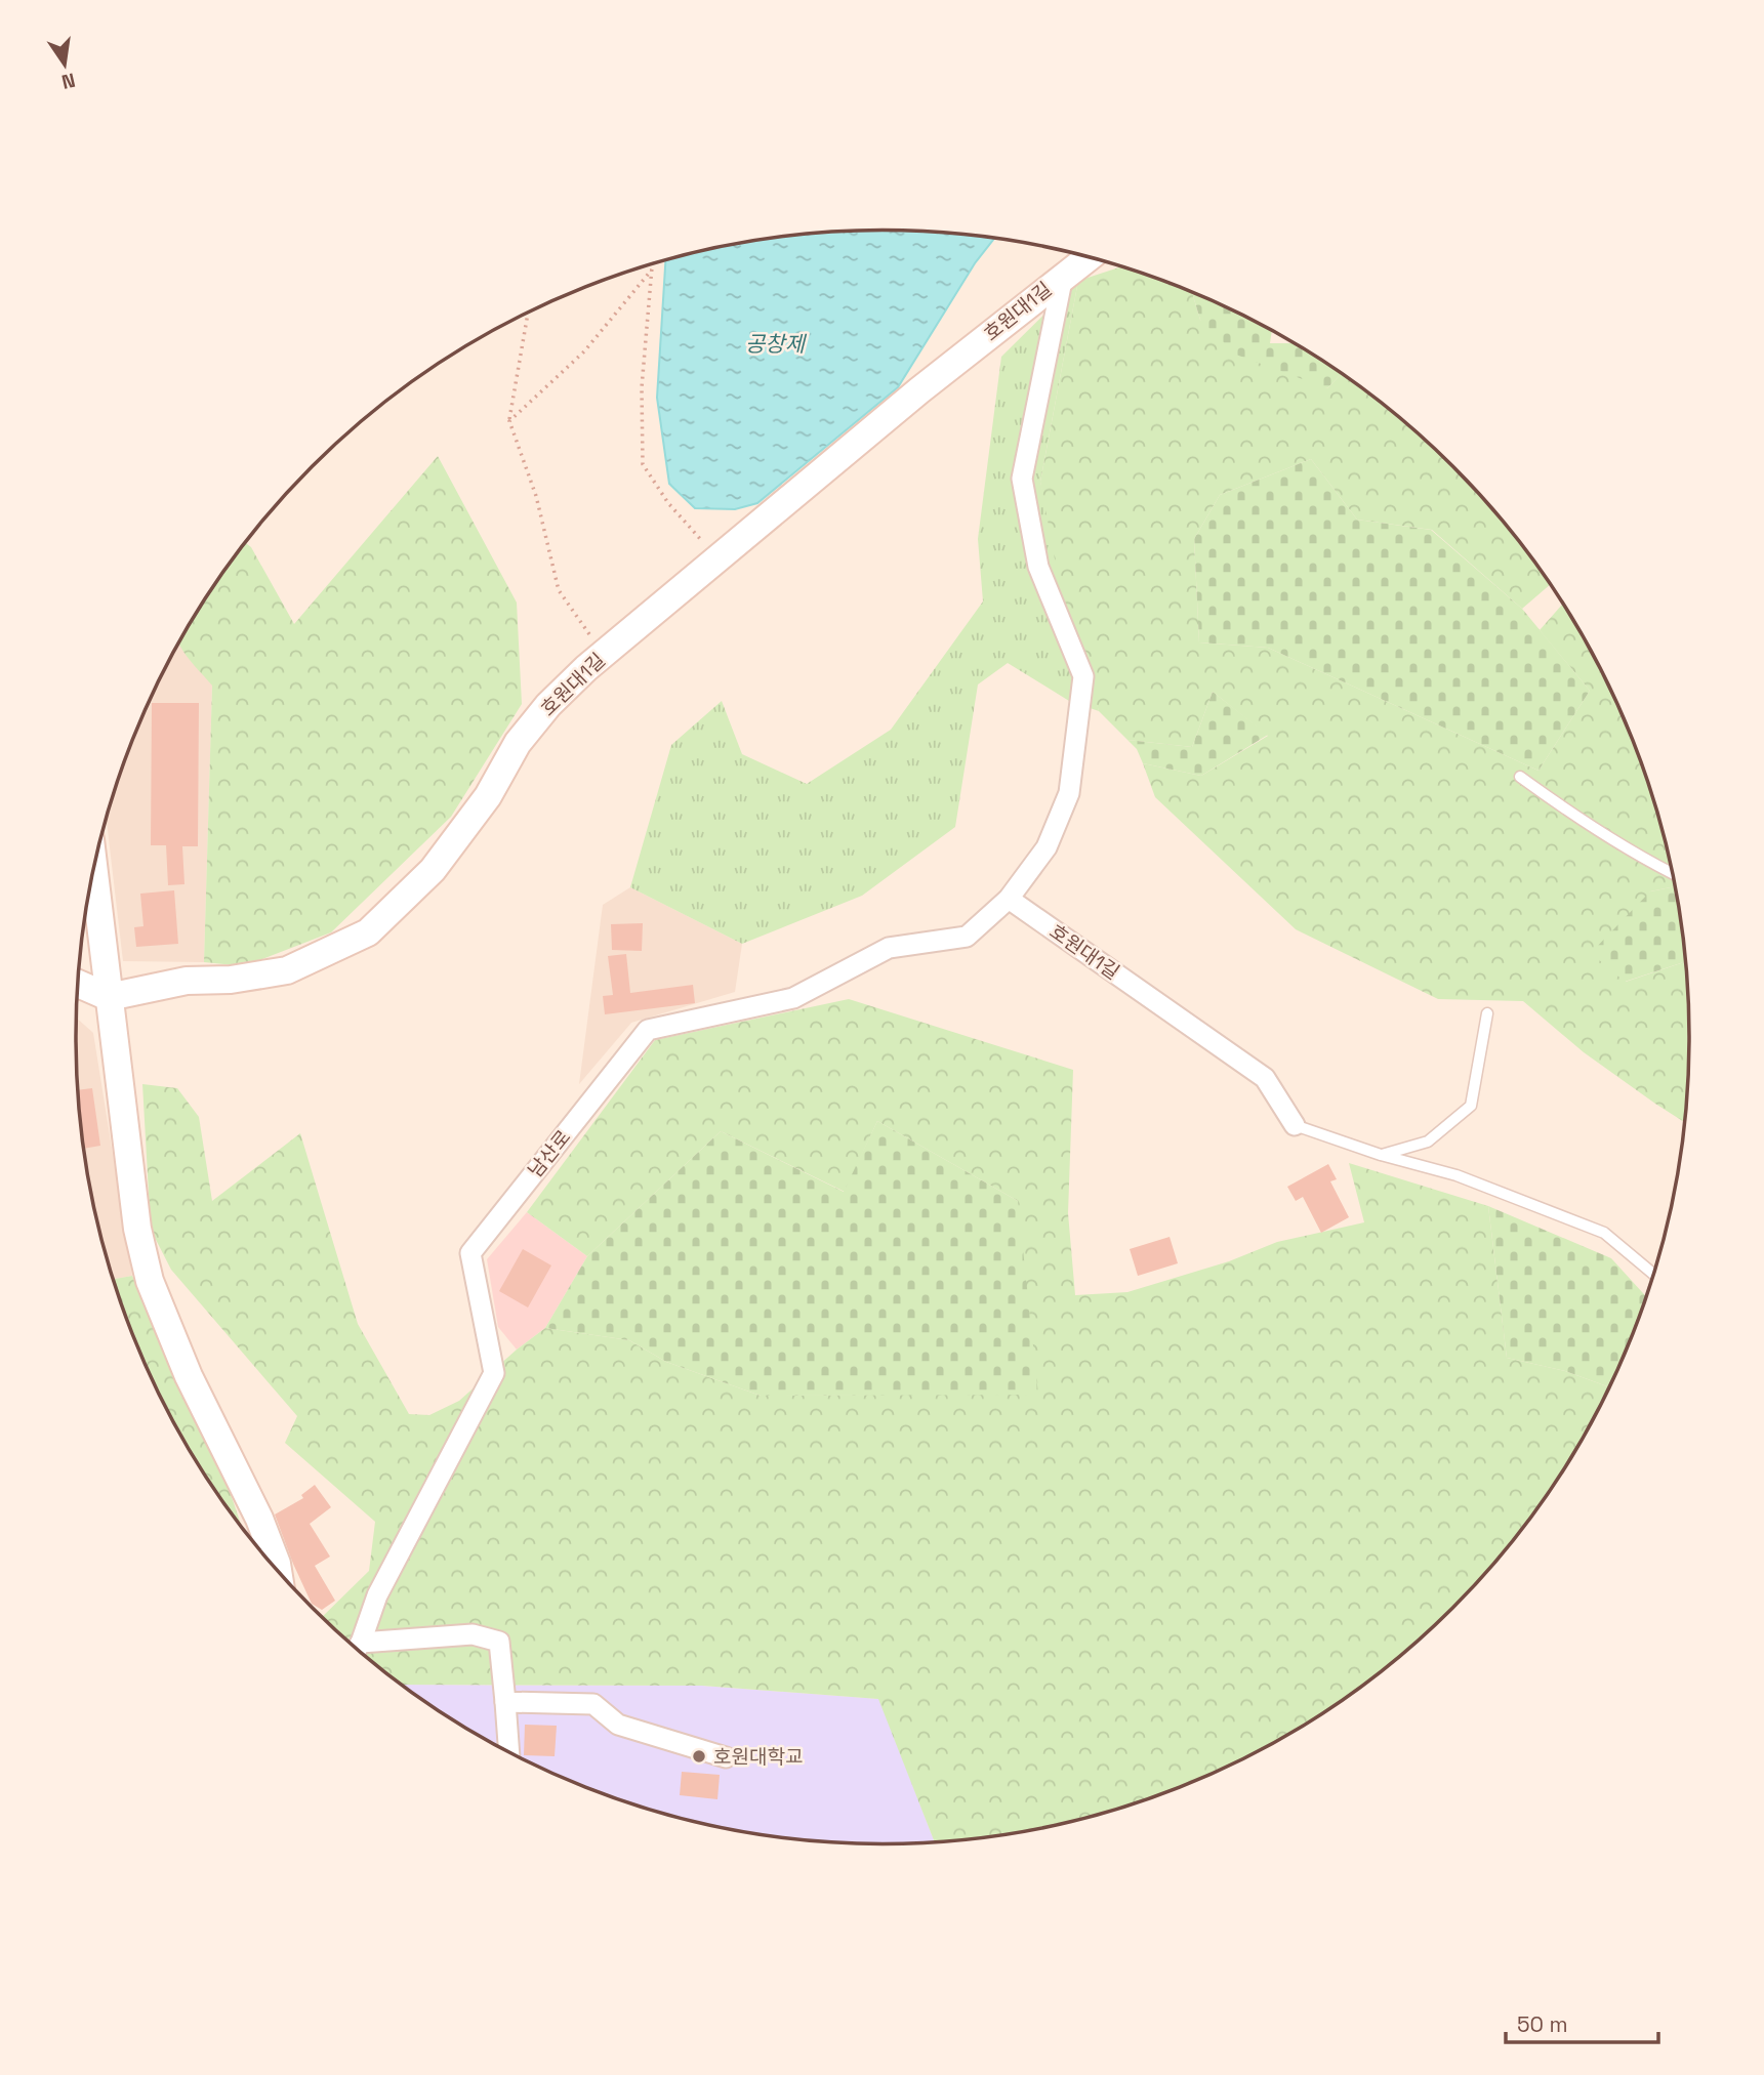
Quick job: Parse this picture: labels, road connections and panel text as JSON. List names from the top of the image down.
{
  "streets": {
    "street": ["호원대1길", "남산로"]
  },
  "crossings": [
    ["호원대1길", "남산로"]
  ],
  "water": ["공창제"],
  "places": ["호원대학교"],
  "scale_bar": "50 m",
  "north": "bottom"
}
